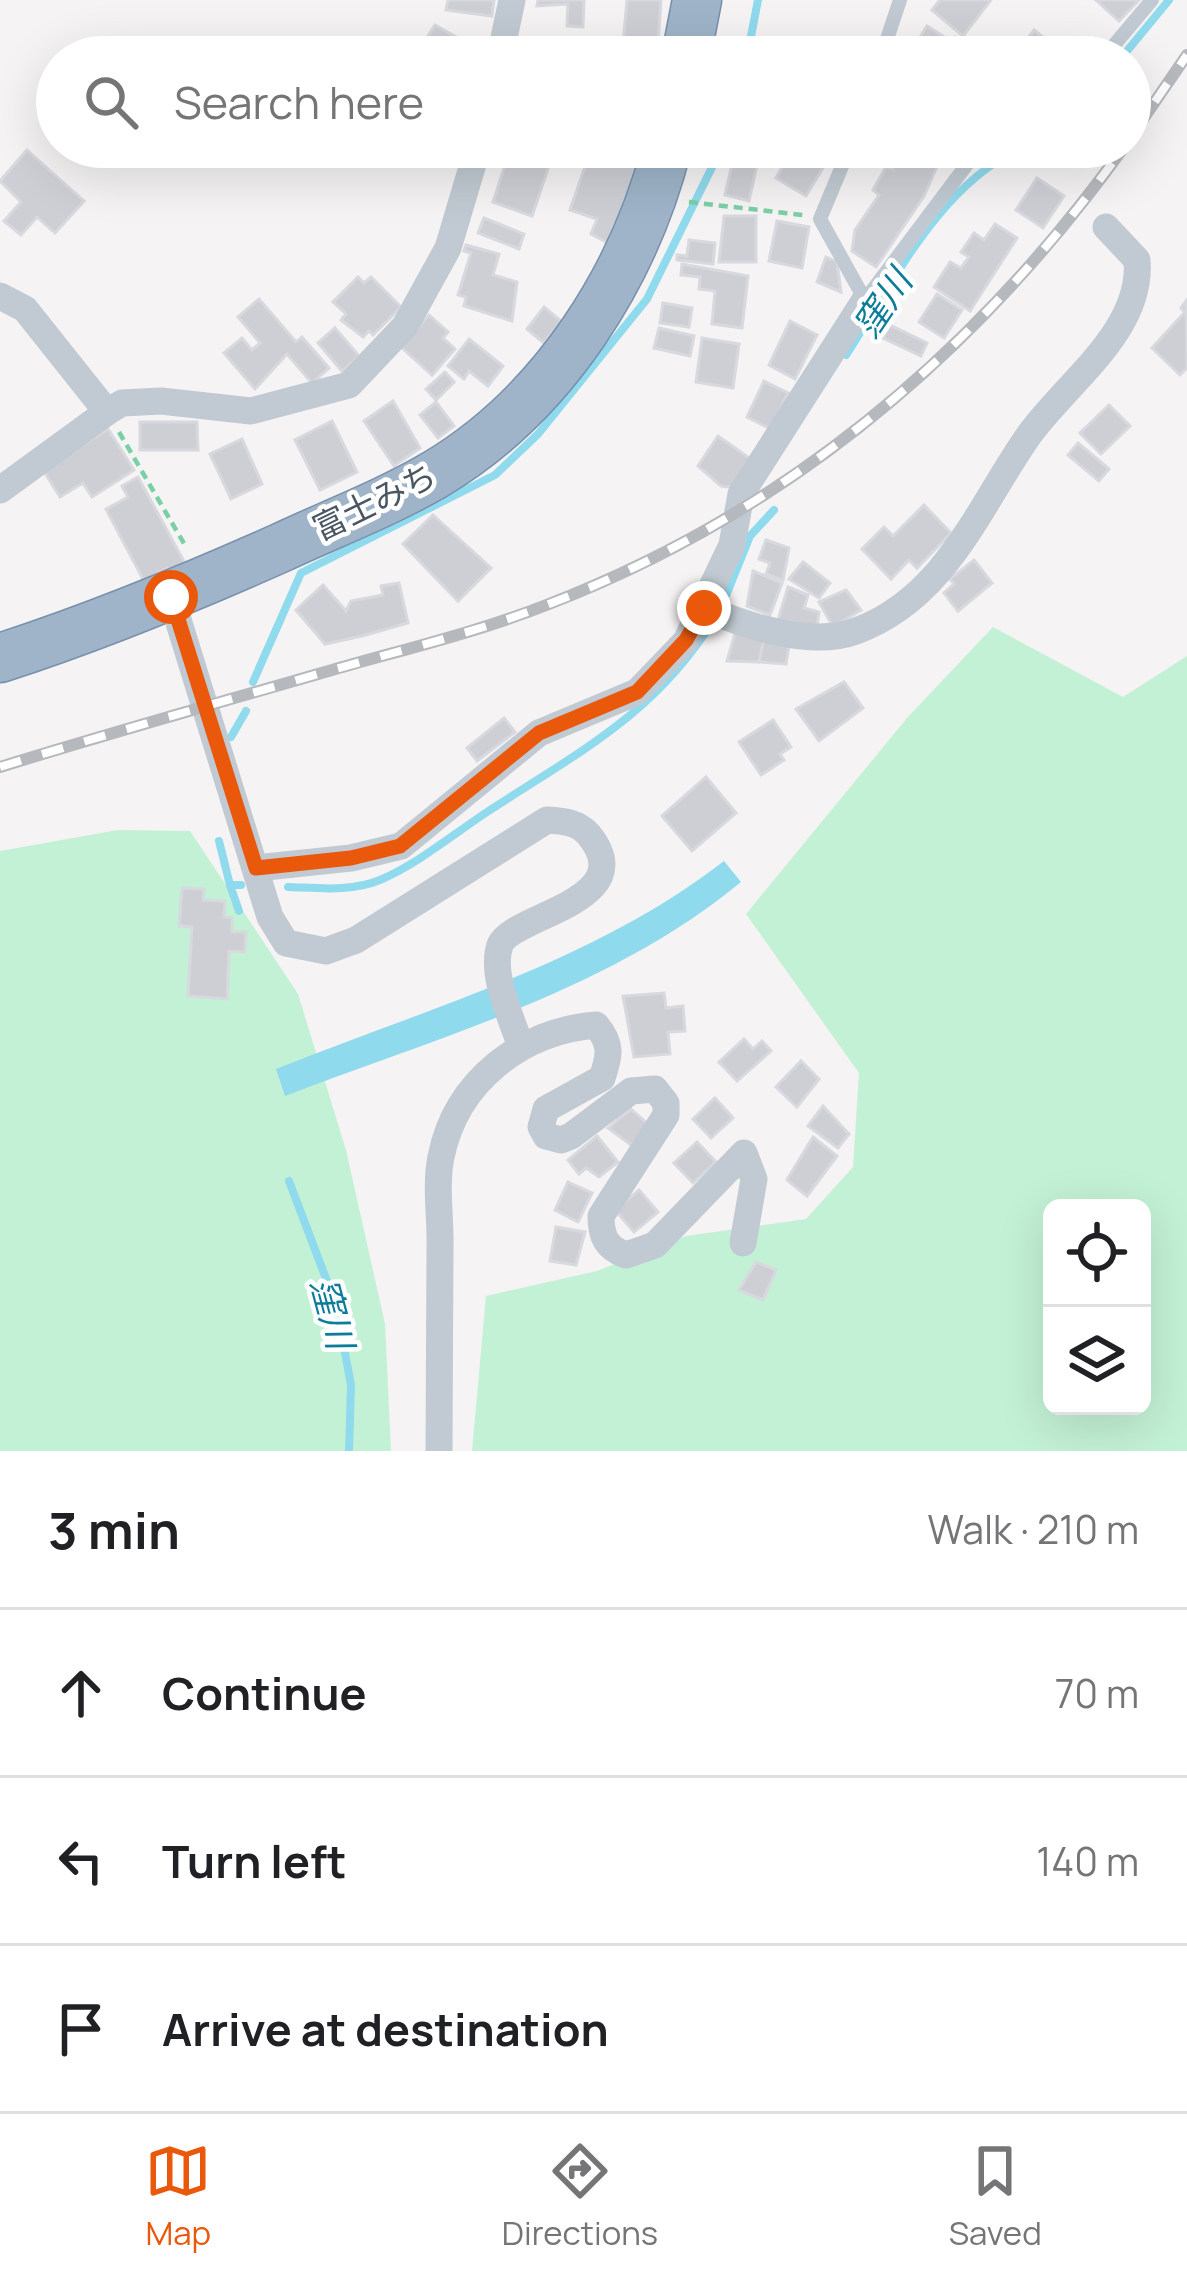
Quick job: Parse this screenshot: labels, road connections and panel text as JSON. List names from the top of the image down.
{
  "streets": {
    "highway": ["富士みち"]
  },
  "water": ["窪川"],
  "page": {
    "search": "Search here",
    "heading": ["3 min", "Walk · 210 m"],
    "list": [
      ["Continue", "70 m"],
      ["Turn left", "140 m"],
      "Arrive at destination"
    ],
    "nav": ["Map", "Directions", "Saved"]
  }
}
